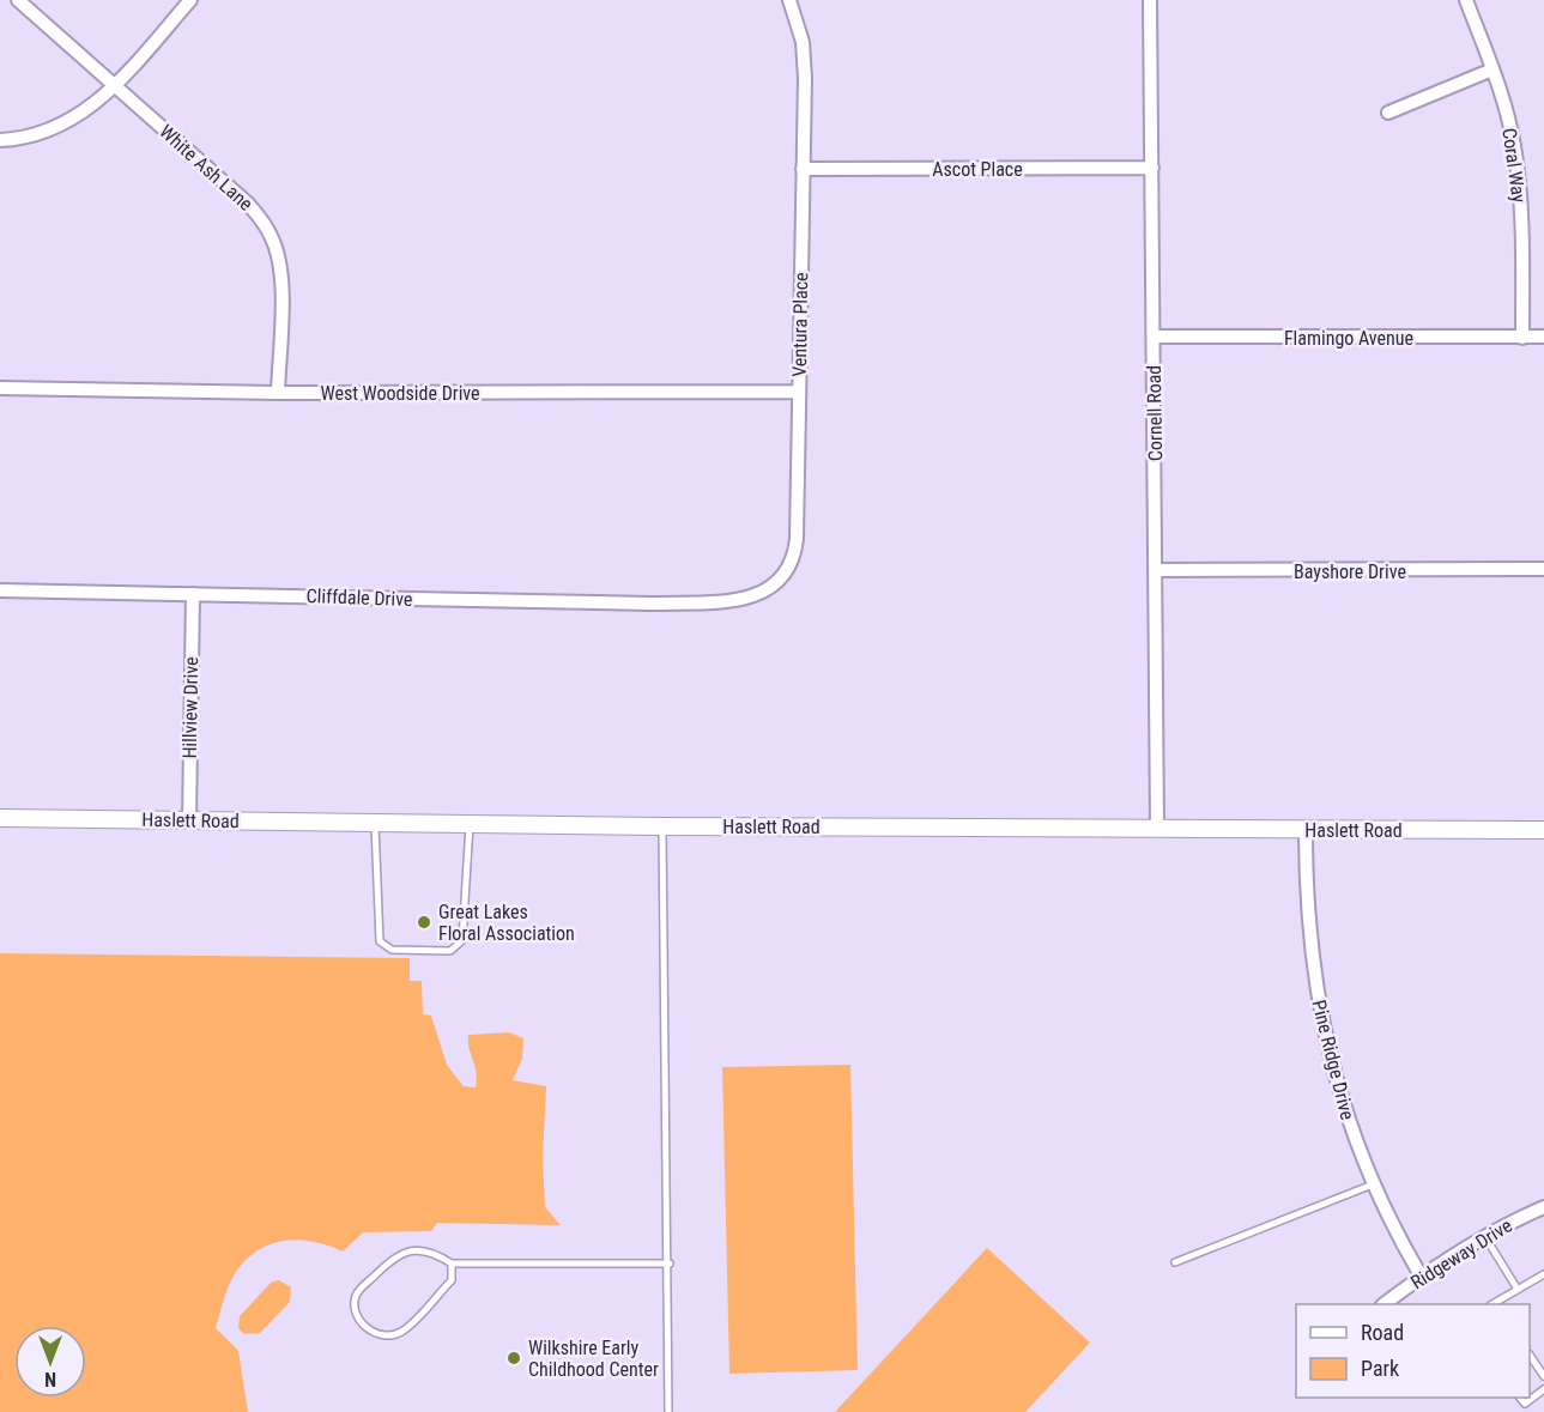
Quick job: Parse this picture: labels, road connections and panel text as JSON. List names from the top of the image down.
{
  "streets": {
    "street": [
      "Coral Way",
      "White Ash Lane",
      "Ascot Place",
      "Ventura Place",
      "Flamingo Avenue",
      "West Woodside Drive",
      "Cornell Road",
      "Bayshore Drive",
      "Cliffdale Drive",
      "Hillview Drive",
      "Haslett Road",
      "Pine Ridge Drive",
      "Ridgeway Drive"
    ]
  },
  "crossings": [
    ["Coral Way", "Flamingo Avenue"],
    ["White Ash Lane", "West Woodside Drive"],
    ["Ascot Place", "Ventura Place"],
    ["Ascot Place", "Cornell Road"],
    ["Ventura Place", "West Woodside Drive"],
    ["Ventura Place", "Cliffdale Drive"],
    ["Flamingo Avenue", "Cornell Road"],
    ["Cornell Road", "Bayshore Drive"],
    ["Cornell Road", "Haslett Road"],
    ["Cliffdale Drive", "Hillview Drive"],
    ["Hillview Drive", "Haslett Road"],
    ["Haslett Road", "Pine Ridge Drive"],
    ["Pine Ridge Drive", "Ridgeway Drive"]
  ],
  "places": ["Great Lakes Floral Association", "Wilkshire Early Childhood Center"],
  "legend": ["Road", "Park"],
  "north": "bottom"
}
